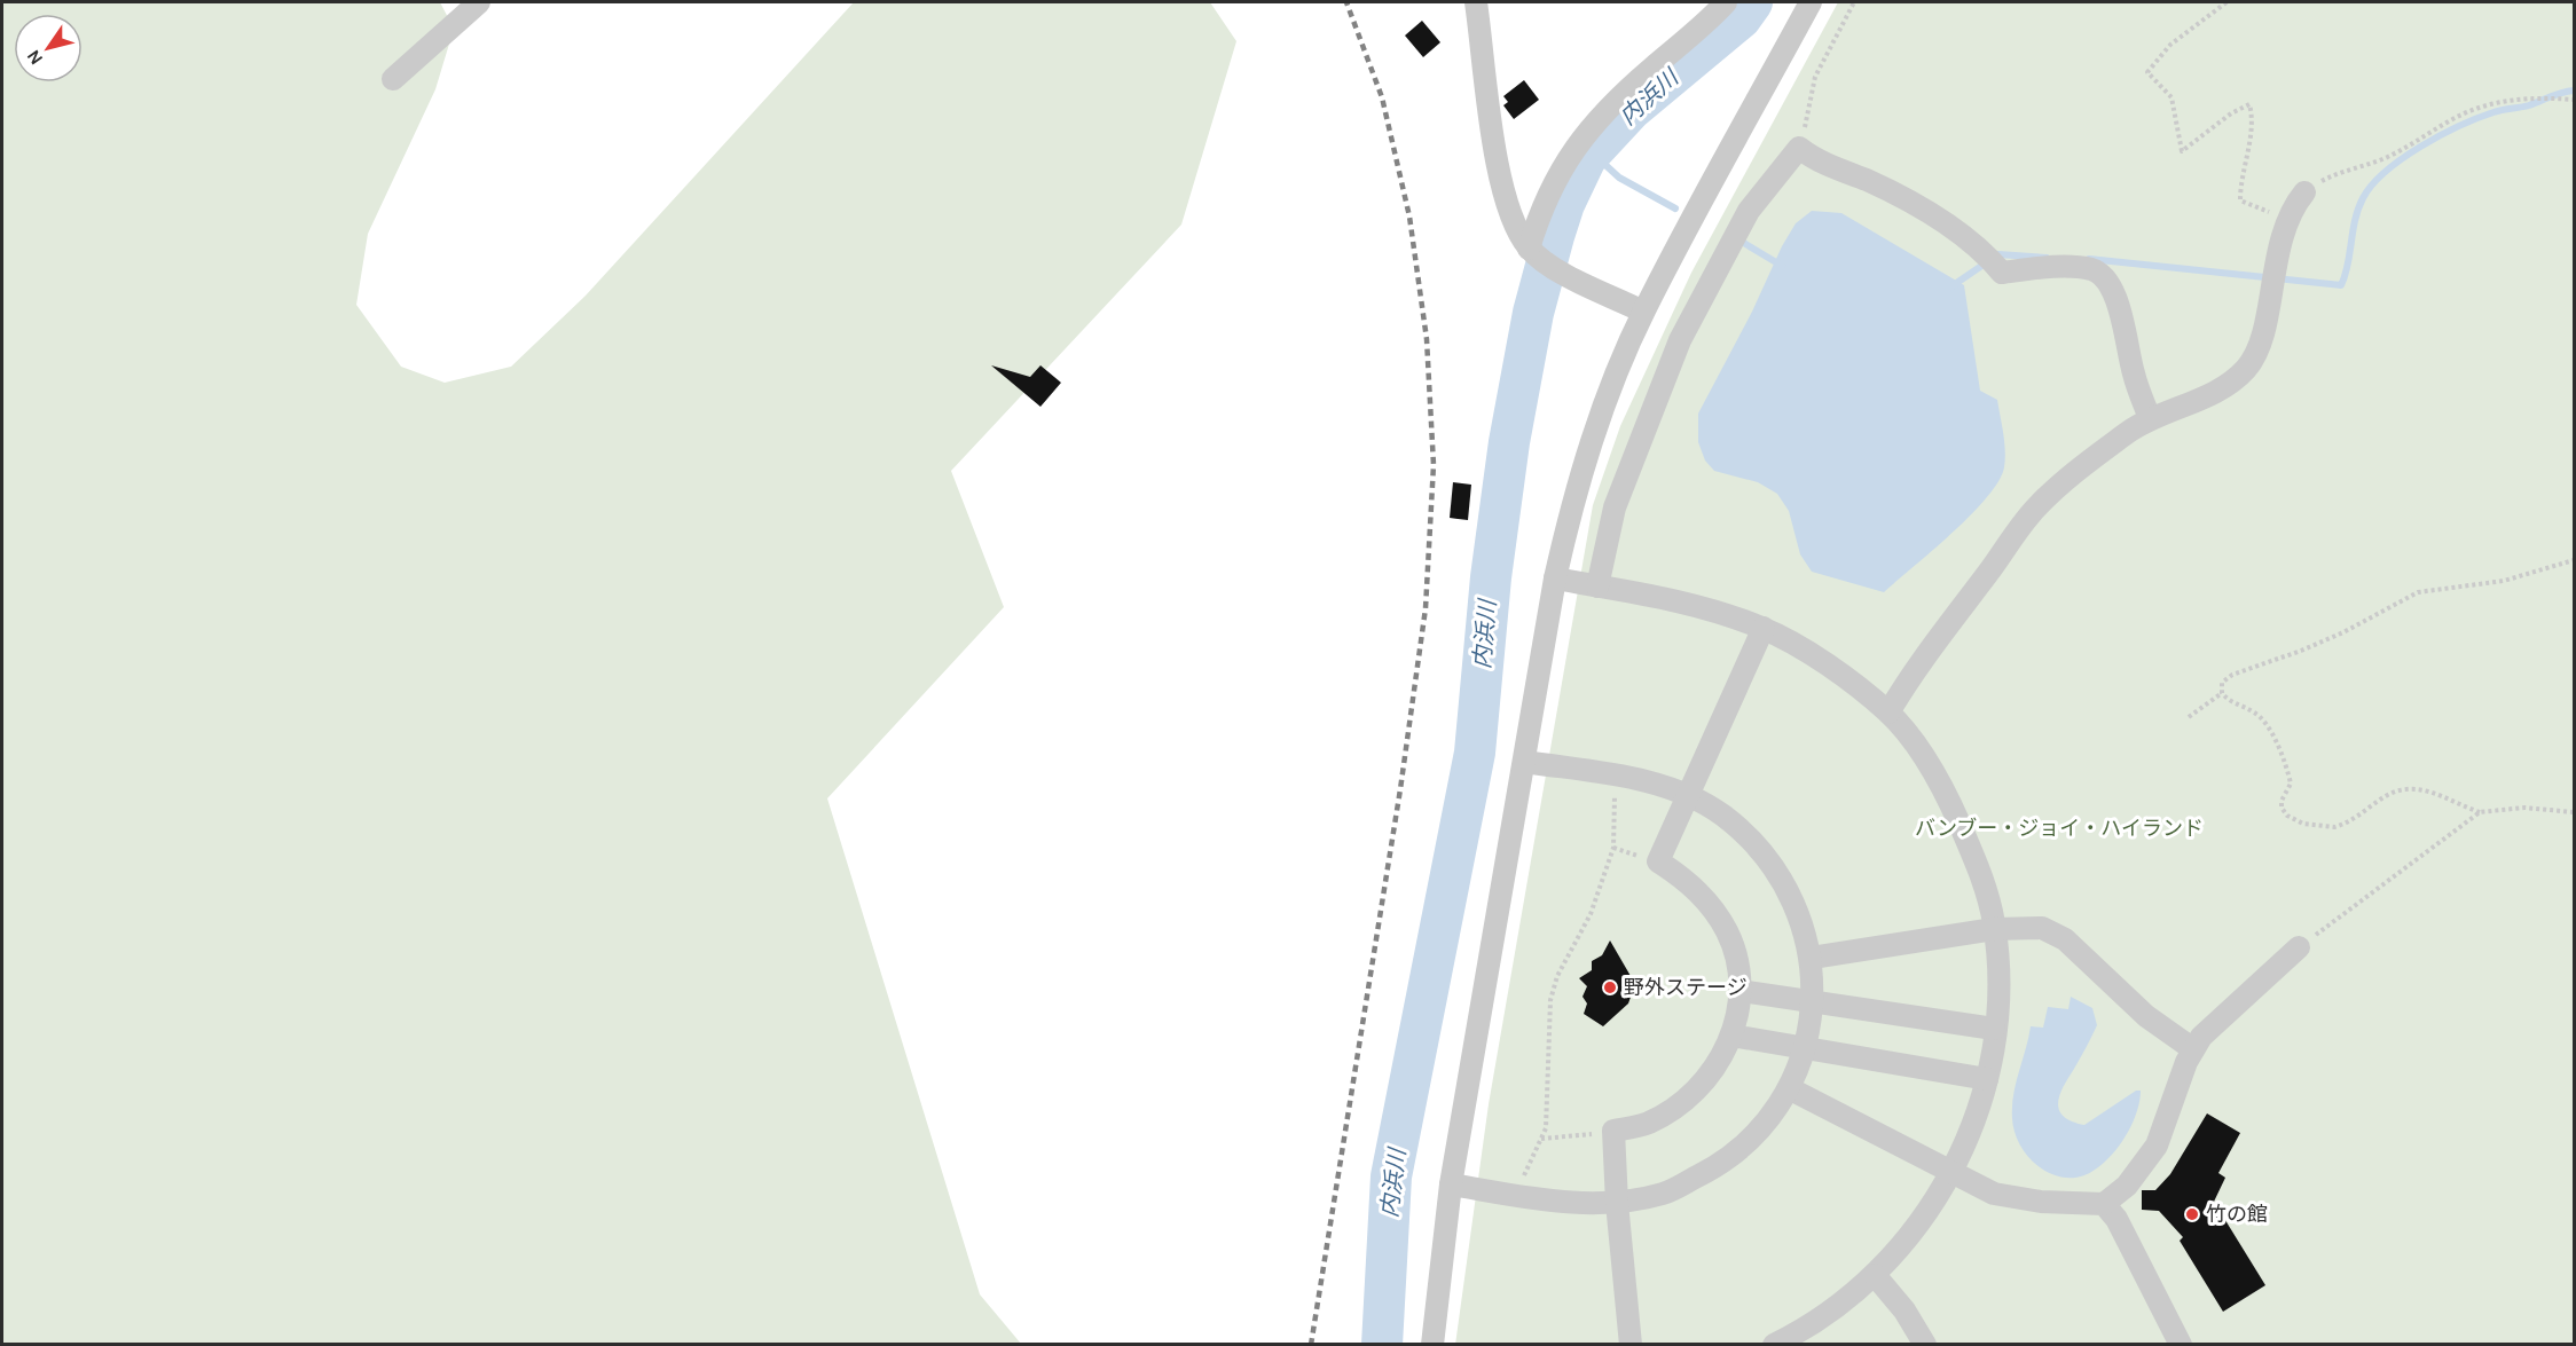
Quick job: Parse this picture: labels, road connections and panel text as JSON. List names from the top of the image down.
{
  "water": ["内浜川"],
  "parks": ["バンブー・ジョイ・ハイランド"],
  "places": ["野外ステージ", "竹の館"],
  "north": "bottom left"
}
